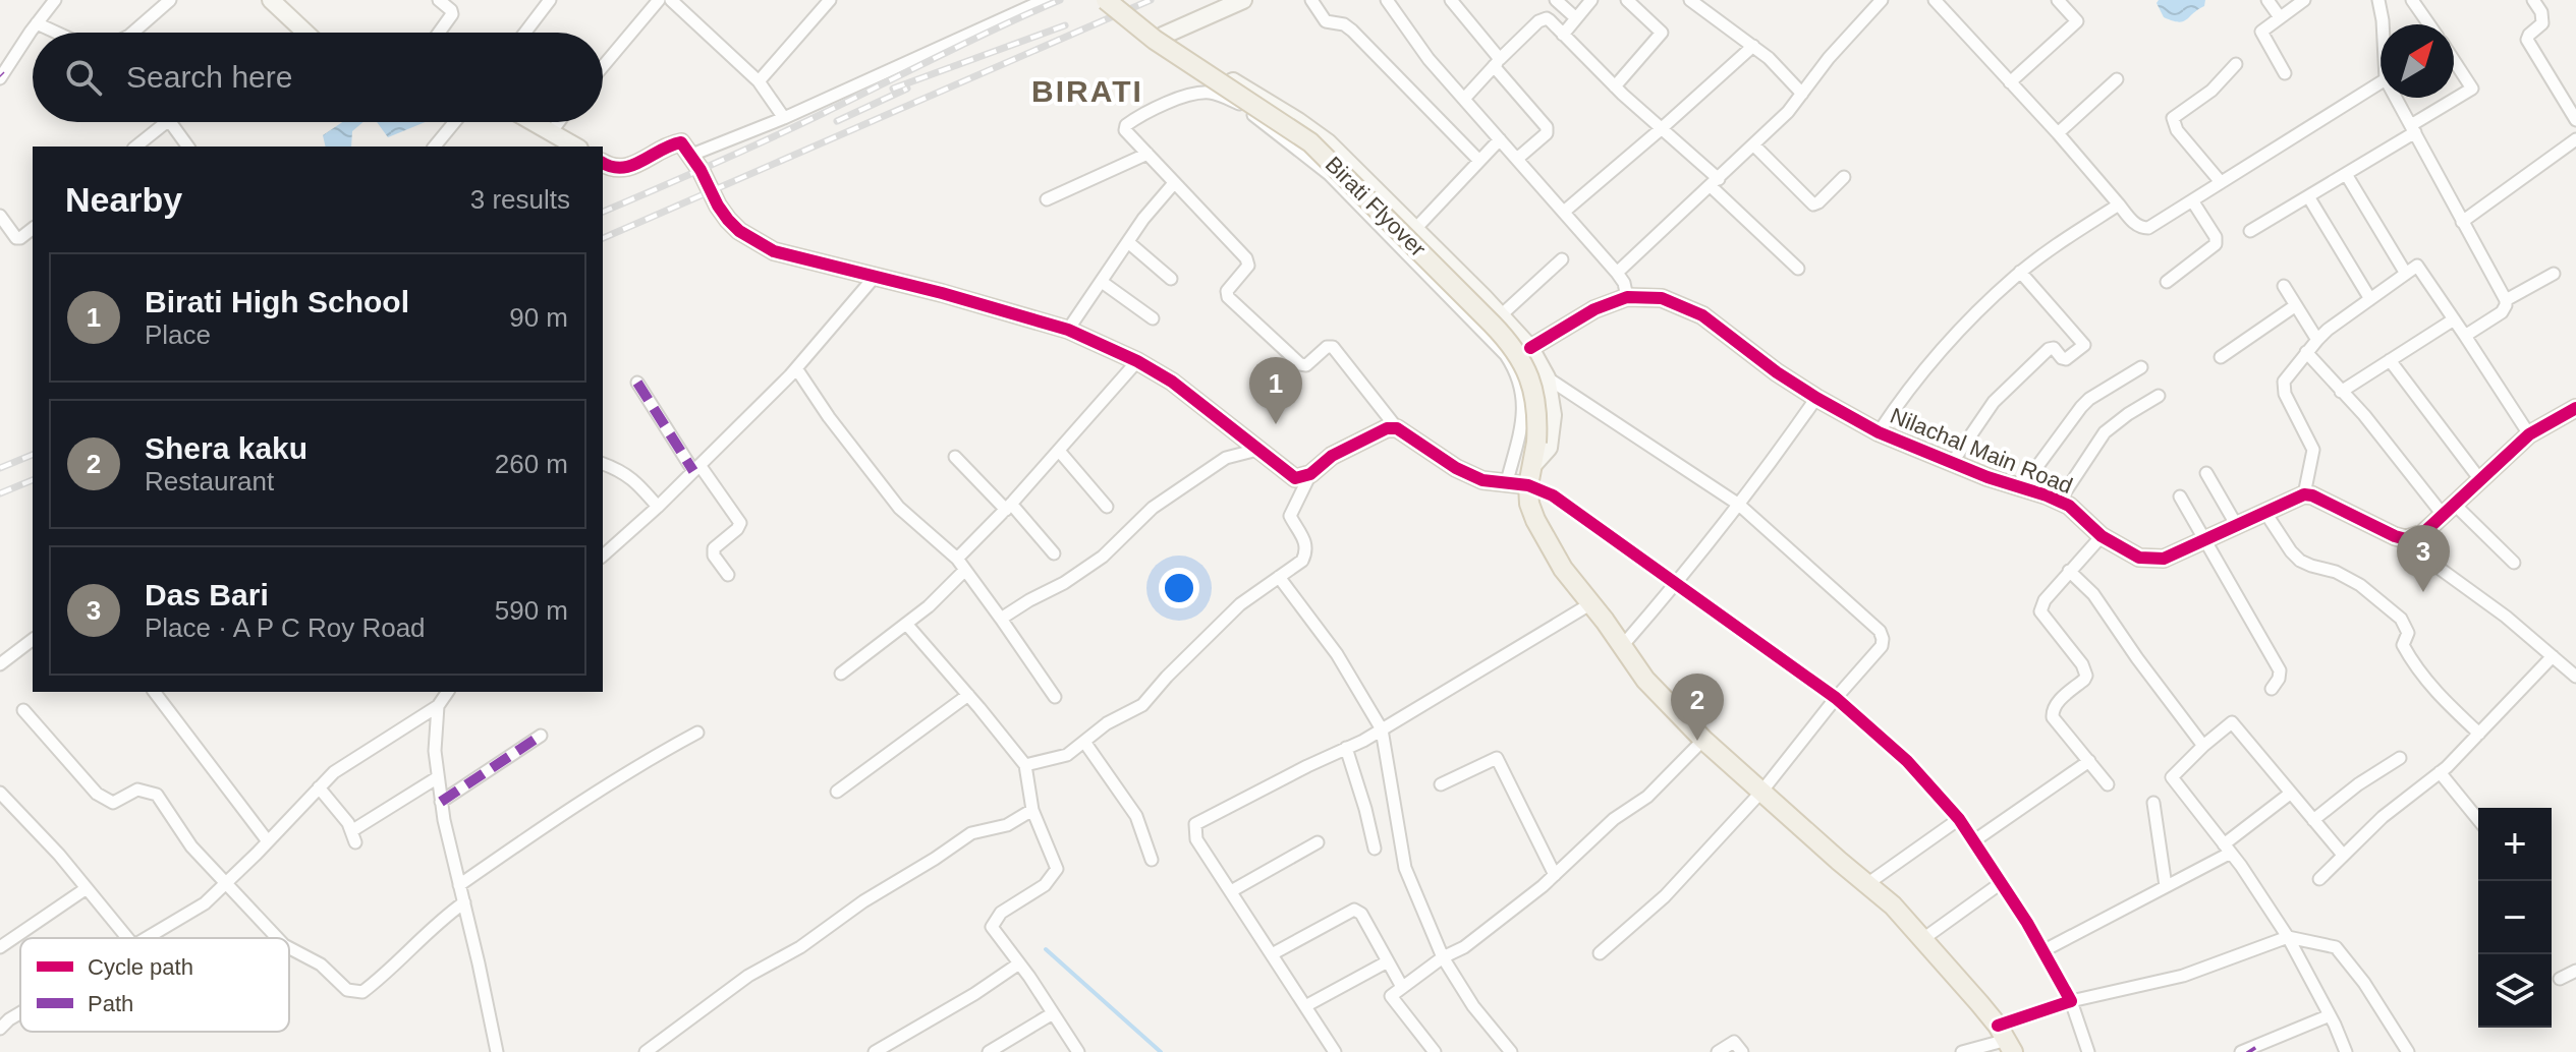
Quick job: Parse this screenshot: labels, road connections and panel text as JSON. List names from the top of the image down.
{
  "streets": {
    "main road": ["Birati Flyover"],
    "street": ["Nilachal Main Road"]
  },
  "districts": ["BIRATI"],
  "legend": ["Cycle path", "Path"],
  "north": "top right",
  "page": {
    "search": "Search here",
    "heading": ["Nearby", "3 results"],
    "list": [
      {
        "mark": "1",
        "name": "Birati High School",
        "note": "Place",
        "value": "90 m"
      },
      {
        "mark": "2",
        "name": "Shera kaku",
        "note": "Restaurant",
        "value": "260 m"
      },
      {
        "mark": "3",
        "name": "Das Bari",
        "note": "Place · A P C Roy Road",
        "value": "590 m"
      }
    ],
    "pins": ["1", "3", "2"],
    "map_buttons": ["+", "−"]
  }
}
